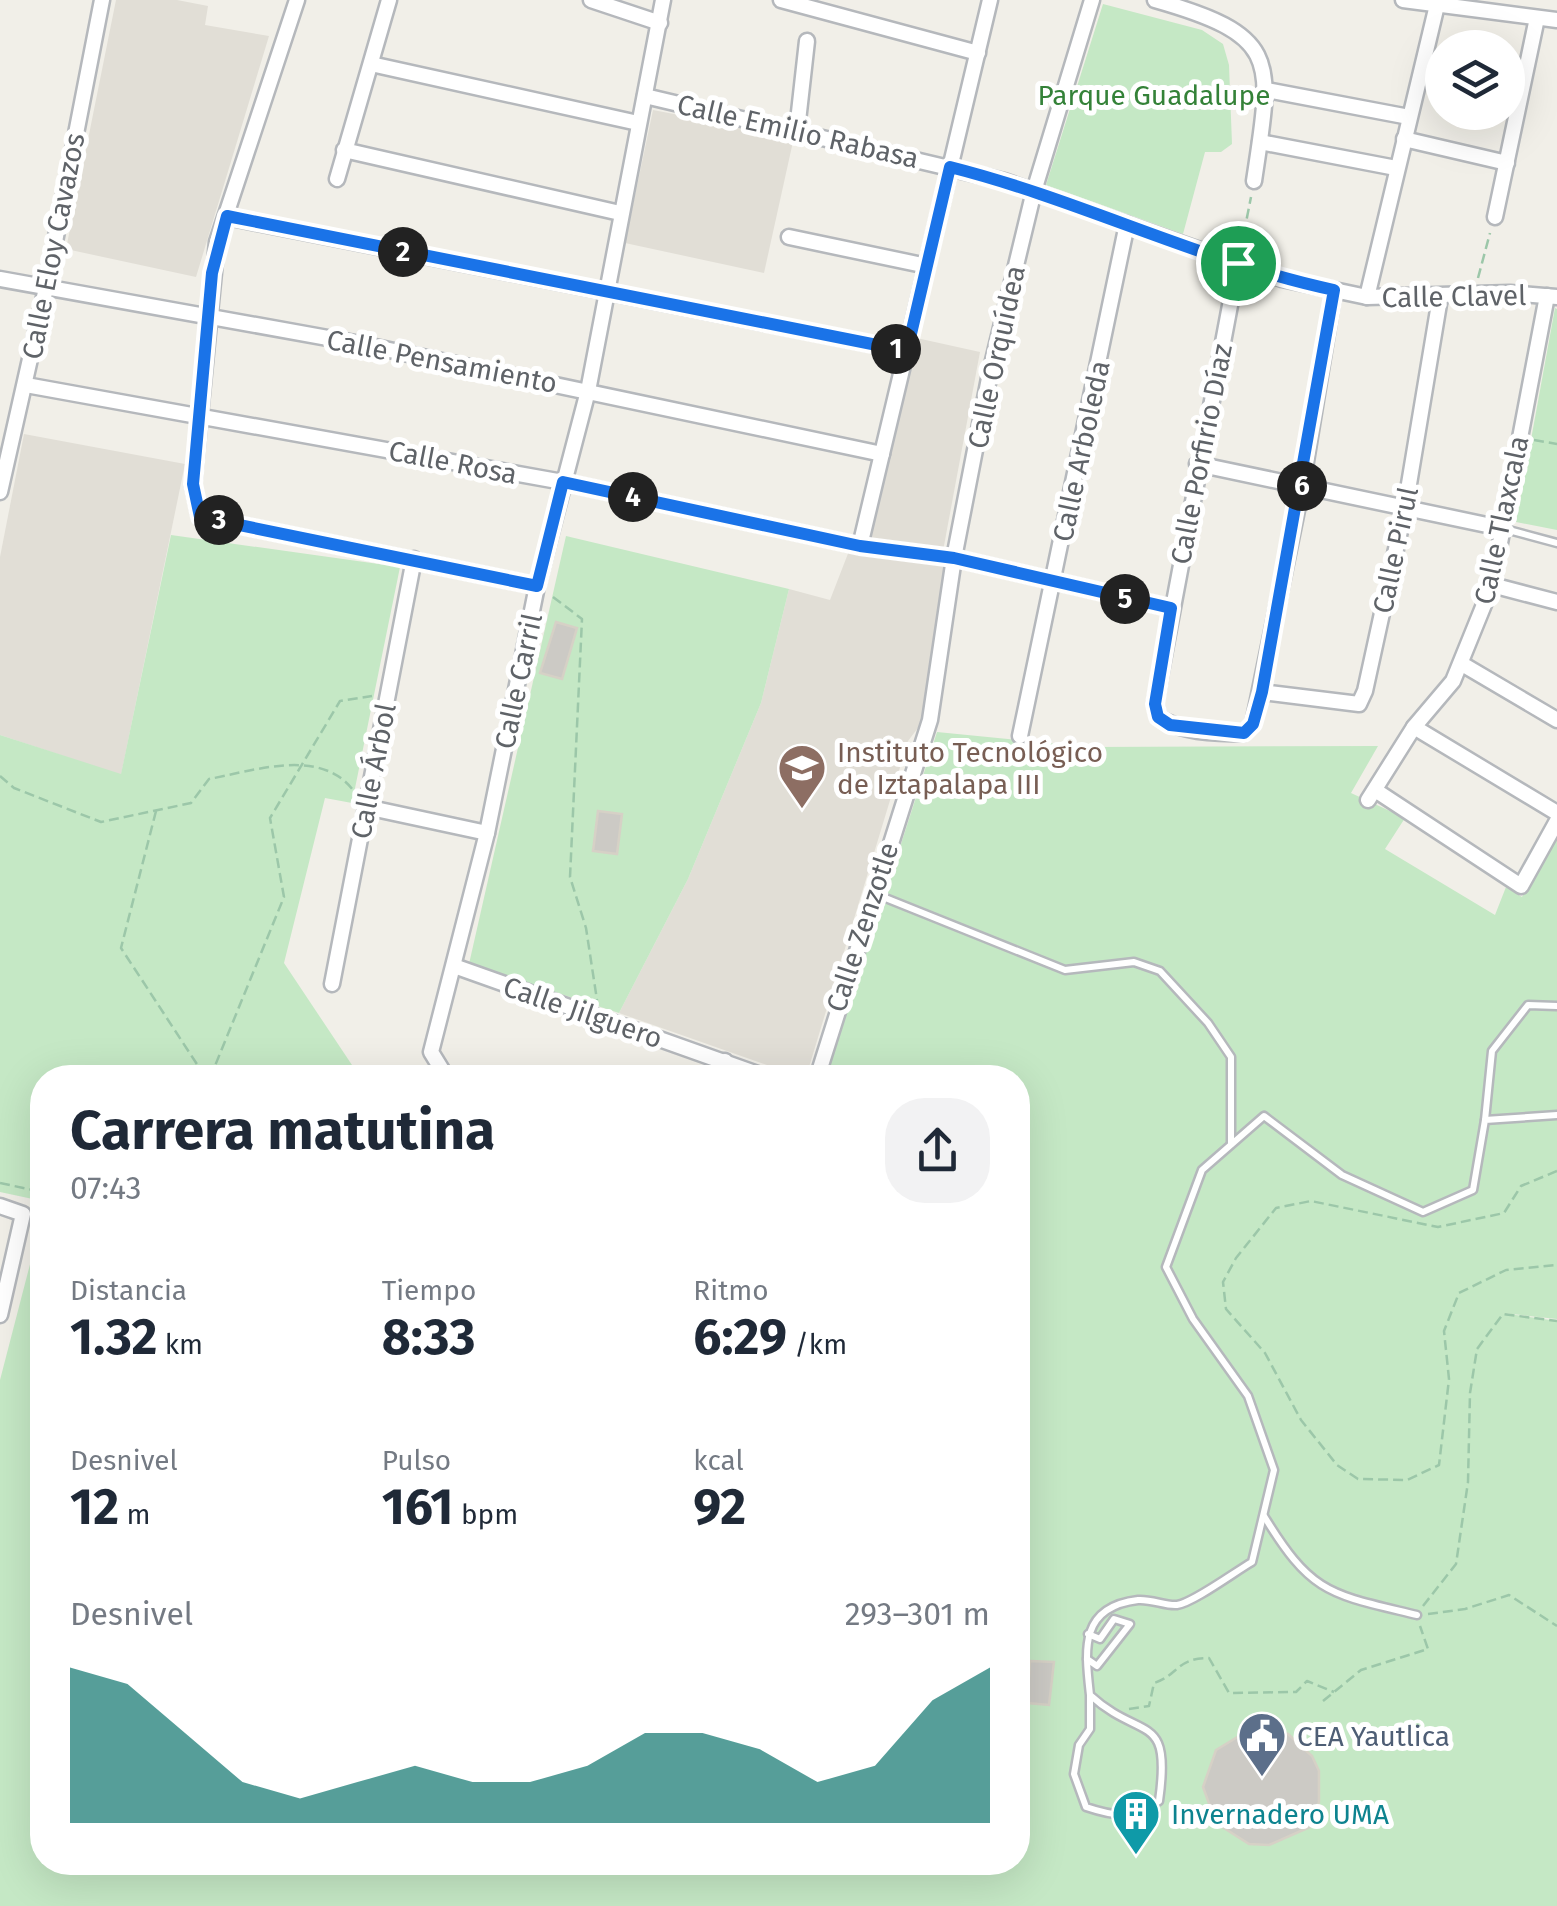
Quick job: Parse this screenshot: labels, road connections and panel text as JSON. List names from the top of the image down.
{
  "streets": {
    "street": [
      "Calle Emilio Rabasa",
      "Calle Eloy Cavazos",
      "Calle Clavel",
      "Calle Orquídea",
      "Calle Pensamiento",
      "Calle Arboleda",
      "Calle Porfirio Díaz",
      "Calle Rosa",
      "Calle Tlaxcala",
      "Calle Pirul",
      "Calle Carril",
      "Calle Árbol",
      "Calle Zenzotle",
      "Calle Jilguero"
    ]
  },
  "crossings": [
    ["Calle Emilio Rabasa", "Calle Clavel"],
    ["Calle Emilio Rabasa", "Calle Carril"],
    ["Calle Eloy Cavazos", "Calle Pensamiento"],
    ["Calle Eloy Cavazos", "Calle Rosa"],
    ["Calle Clavel", "Calle Orquídea"],
    ["Calle Clavel", "Calle Arboleda"],
    ["Calle Clavel", "Calle Porfirio Díaz"],
    ["Calle Clavel", "Calle Tlaxcala"],
    ["Calle Clavel", "Calle Pirul"],
    ["Calle Orquídea", "Calle Rosa"],
    ["Calle Orquídea", "Calle Zenzotle"],
    ["Calle Pensamiento", "Calle Carril"],
    ["Calle Arboleda", "Calle Rosa"],
    ["Calle Porfirio Díaz", "Calle Rosa"],
    ["Calle Porfirio Díaz", "Calle Pirul"],
    ["Calle Rosa", "Calle Carril"],
    ["Calle Carril", "Calle Jilguero"]
  ],
  "parks": ["Parque Guadalupe"],
  "places": {
    "school or university": ["Instituto Tecnológico de Iztapalapa III"],
    "public building": ["CEA Yautlica"],
    "building": ["Invernadero UMA"]
  },
  "page": {
    "pins": [
      "2",
      "1",
      "6",
      "4",
      "3",
      "5"
    ],
    "heading": ["Carrera matutina", "07:43"],
    "stats": [
      ["Distancia", "1.32 km"],
      ["Tiempo", "8:33"],
      ["Ritmo", "6:29 /km"],
      ["Desnivel", "12 m"],
      ["Pulso", "161 bpm"],
      ["kcal", "92"]
    ],
    "chart": ["Desnivel", "293–301 m"]
  }
}
